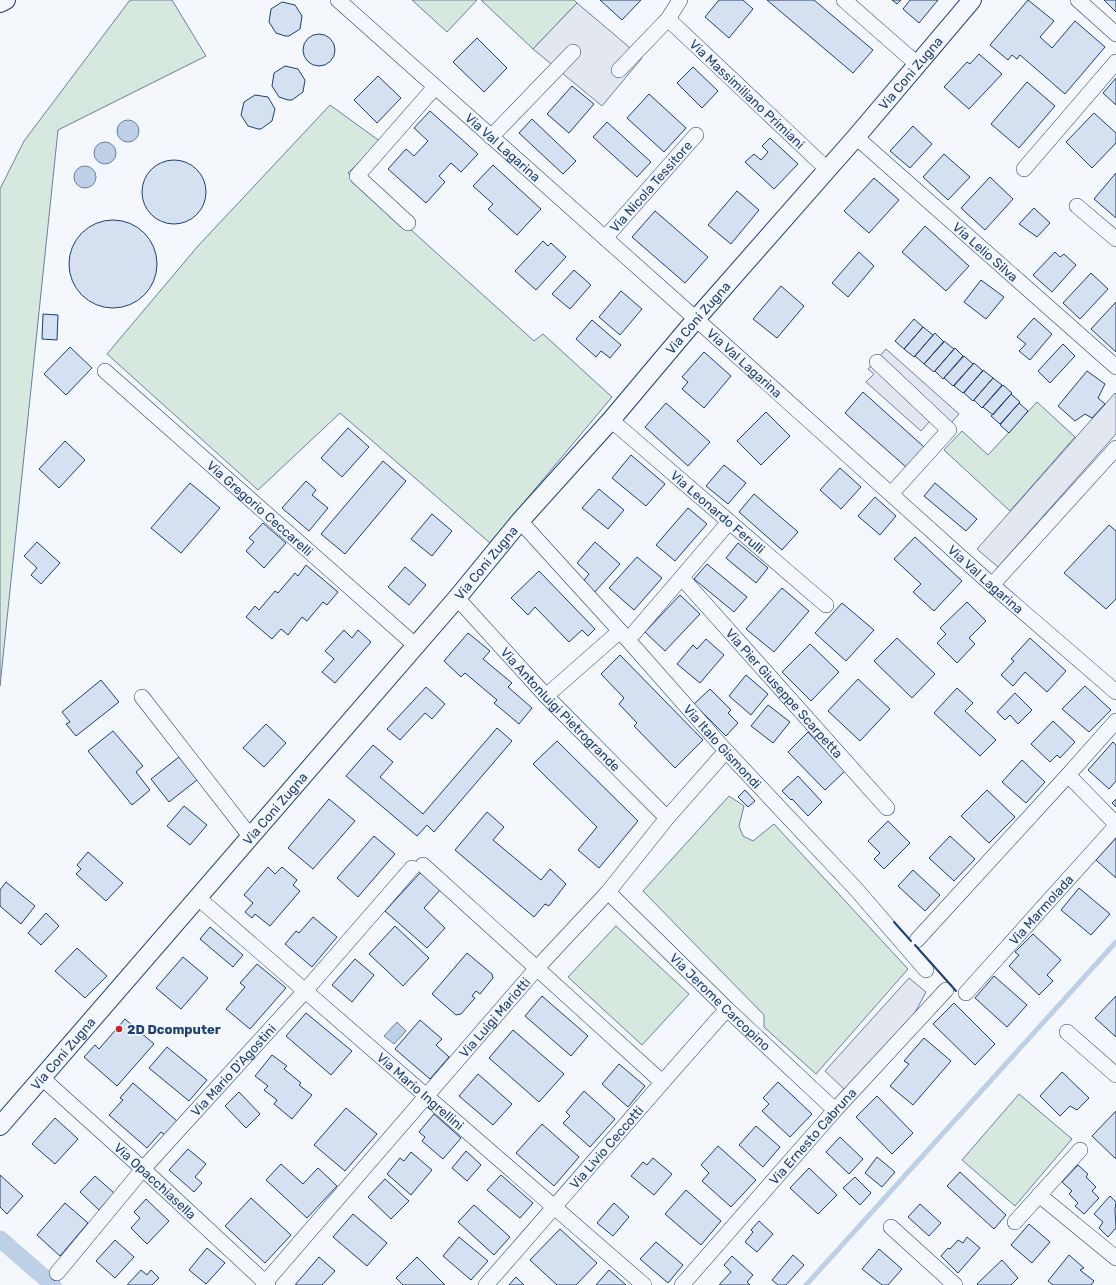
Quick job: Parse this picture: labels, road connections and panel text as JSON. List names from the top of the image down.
{
  "streets": {
    "street": [
      "Via Coni Zugna",
      "Via Massimiliano Primiani",
      "Via Val Lagarina",
      "Via Nicola Tessitore",
      "Via Lelio Silva",
      "Via Gregorio Ceccarelli",
      "Via Leonardo Ferulli",
      "Via Pier Giuseppe Scarpetta",
      "Via Antonluigi Pietrogrande",
      "Via Italo Gismondi",
      "Via Marmolada",
      "Via Jerome Carcopino",
      "Via Luigi Mariotti",
      "Via Mario D'Agostini",
      "Via Mario Ingrellini",
      "Via Ernesto Cabruna",
      "Via Livio Ceccotti",
      "Via Opacchiasella"
    ]
  },
  "crossings": [
    ["Via Coni Zugna", "Via Massimiliano Primiani"],
    ["Via Coni Zugna", "Via Val Lagarina"],
    ["Via Coni Zugna", "Via Lelio Silva"],
    ["Via Coni Zugna", "Via Gregorio Ceccarelli"],
    ["Via Coni Zugna", "Via Leonardo Ferulli"],
    ["Via Coni Zugna", "Via Antonluigi Pietrogrande"],
    ["Via Coni Zugna", "Via Italo Gismondi"],
    ["Via Coni Zugna", "Via Mario Ingrellini"],
    ["Via Coni Zugna", "Via Opacchiasella"],
    ["Via Val Lagarina", "Via Nicola Tessitore"],
    ["Via Antonluigi Pietrogrande", "Via Luigi Mariotti"],
    ["Via Italo Gismondi", "Via Luigi Mariotti"],
    ["Via Jerome Carcopino", "Via Luigi Mariotti"],
    ["Via Jerome Carcopino", "Via Ernesto Cabruna"],
    ["Via Jerome Carcopino", "Via Livio Ceccotti"],
    ["Via Luigi Mariotti", "Via Mario D'Agostini"],
    ["Via Luigi Mariotti", "Via Mario Ingrellini"],
    ["Via Luigi Mariotti", "Via Opacchiasella"],
    ["Via Mario D'Agostini", "Via Mario Ingrellini"],
    ["Via Mario D'Agostini", "Via Opacchiasella"],
    ["Via Mario Ingrellini", "Via Livio Ceccotti"]
  ],
  "places": ["2D Dcomputer"]
}
